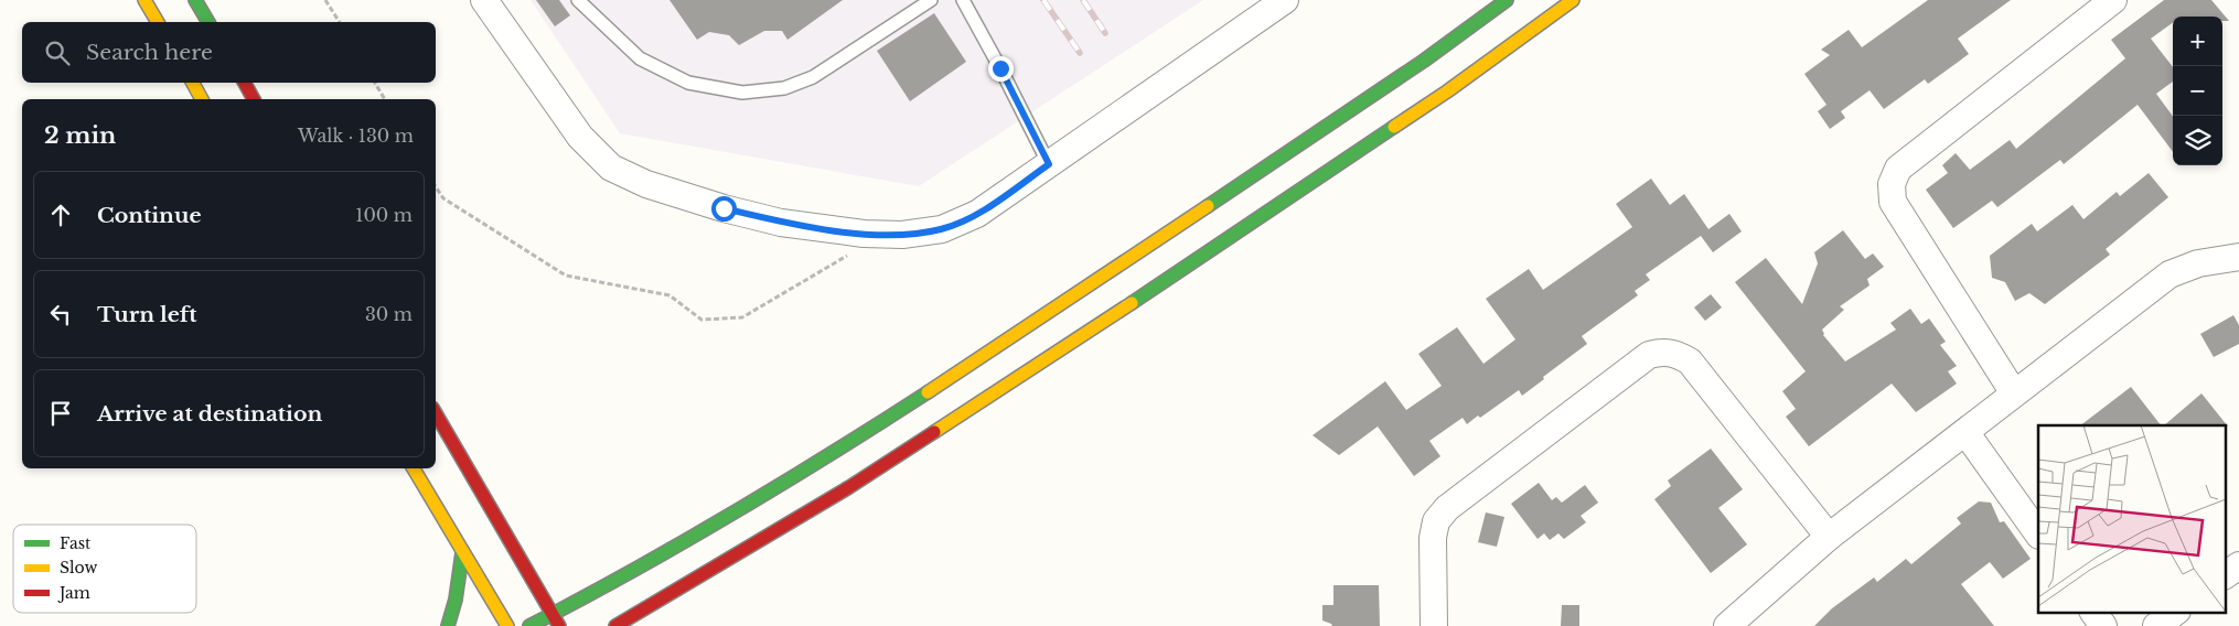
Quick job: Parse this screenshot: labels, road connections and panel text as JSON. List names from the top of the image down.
{
  "legend": ["Fast", "Slow", "Jam"],
  "page": {
    "map_buttons": ["+", "−"],
    "search": "Search here",
    "heading": ["2 min", "Walk · 130 m"],
    "list": [
      ["Continue", "100 m"],
      ["Turn left", "30 m"],
      "Arrive at destination"
    ]
  }
}
